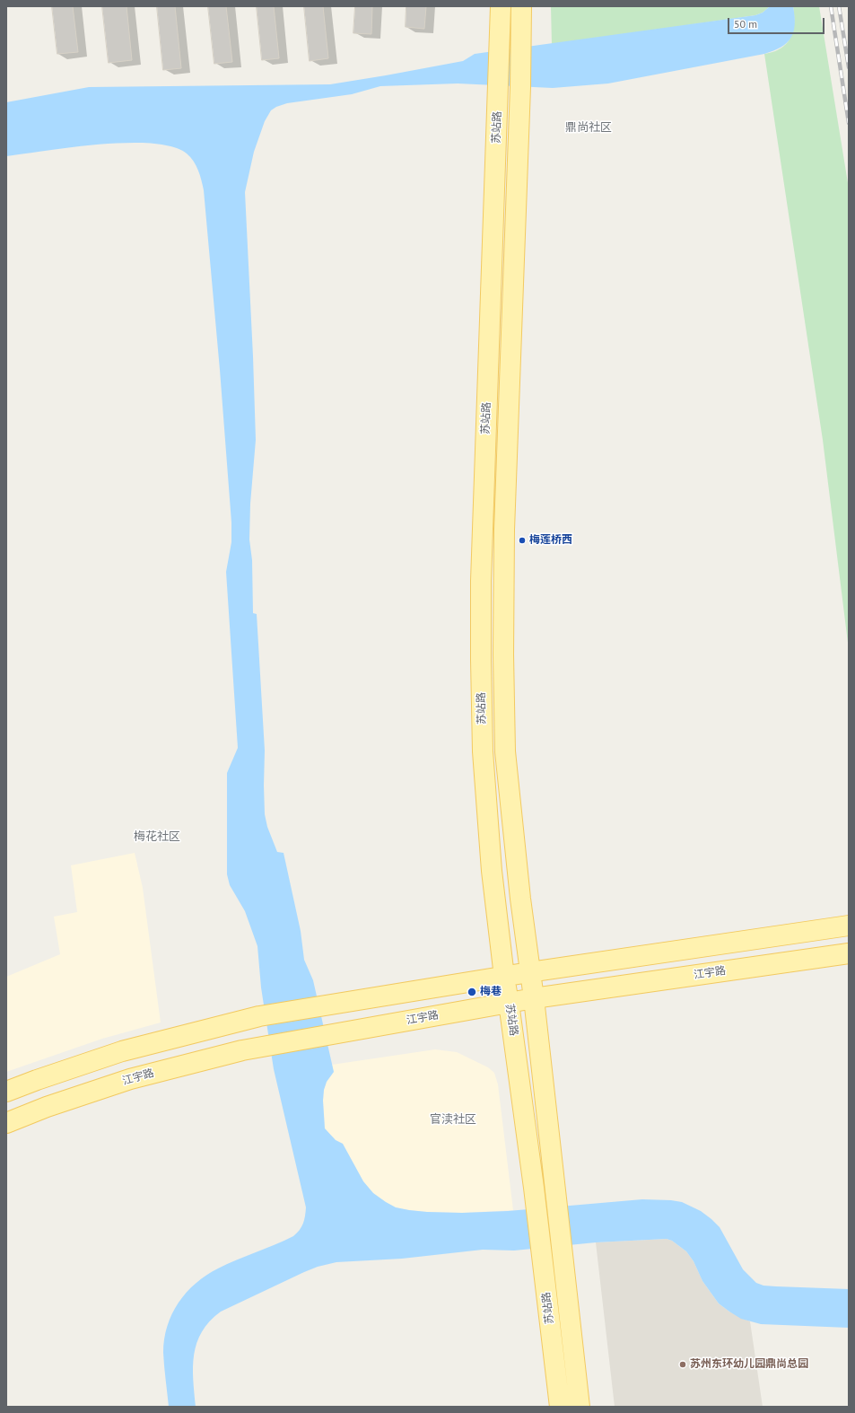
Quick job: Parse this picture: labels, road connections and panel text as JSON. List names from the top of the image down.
{
  "streets": {
    "main road": ["苏站路", "江宇路"]
  },
  "crossings": [
    ["苏站路", "江宇路"]
  ],
  "districts": ["鼎尚社区", "梅花社区", "官渎社区"],
  "places": ["梅莲桥西", "梅巷", "苏州东环幼儿园鼎尚总园"],
  "scale_bar": "50 m"
}
